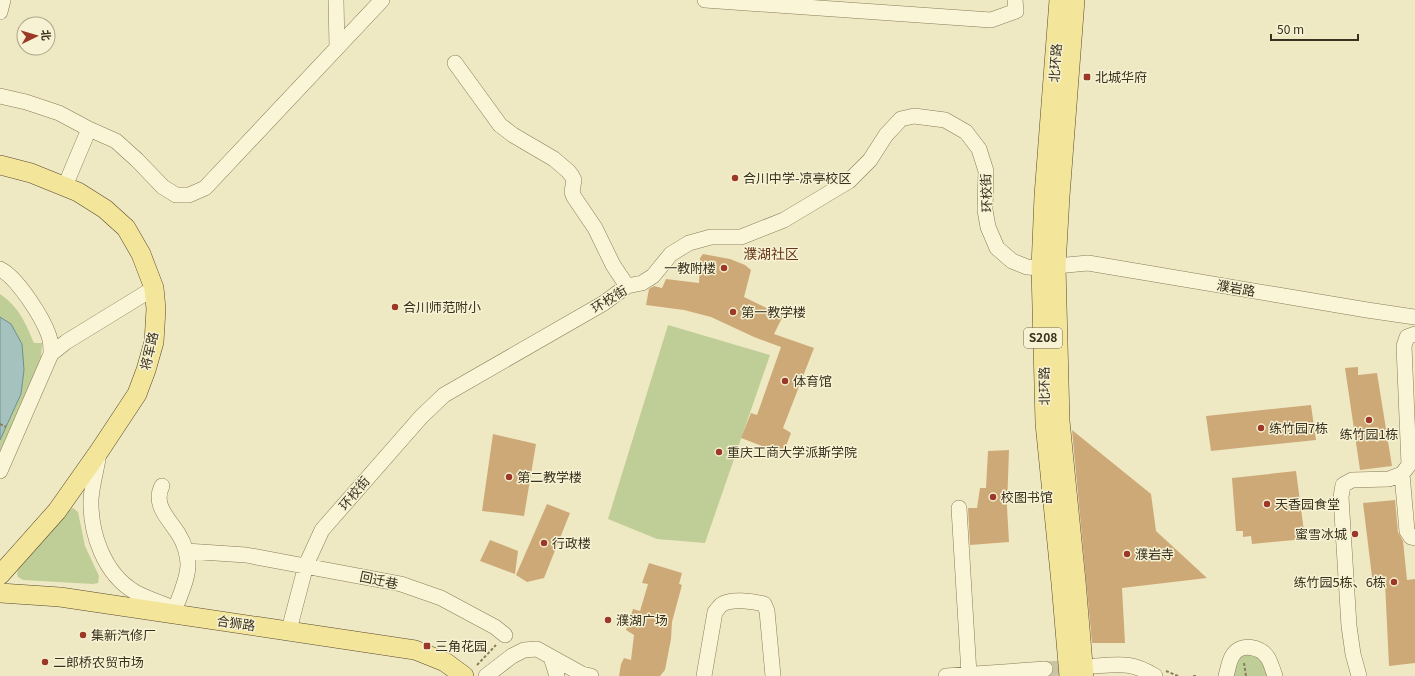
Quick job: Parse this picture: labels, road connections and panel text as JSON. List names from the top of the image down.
{
  "streets": {
    "main road": [
      "北环路",
      "S208",
      "将军路",
      "合狮路"
    ],
    "street": ["环校街", "濮岩路", "回迁巷"]
  },
  "crossings": [
    ["北环路", "环校街"],
    ["北环路", "濮岩路"],
    ["环校街", "濮岩路"],
    ["环校街", "回迁巷"],
    ["环校街", "合狮路"]
  ],
  "districts": ["濮湖社区"],
  "places": {
    "transit": ["北城华府", "三角花园"],
    "other": [
      "合川中学-凉亭校区",
      "一教附楼",
      "合川师范附小",
      "第一教学楼",
      "体育馆",
      "练竹园1栋",
      "练竹园7栋",
      "重庆工商大学派斯学院",
      "第二教学楼",
      "校图书馆",
      "天香园食堂",
      "蜜雪冰城",
      "行政楼",
      "濮岩寺",
      "练竹园5栋、6栋",
      "濮湖广场",
      "集新汽修厂",
      "二郎桥农贸市场"
    ]
  },
  "scale_bar": "50 m",
  "north": "right"
}
